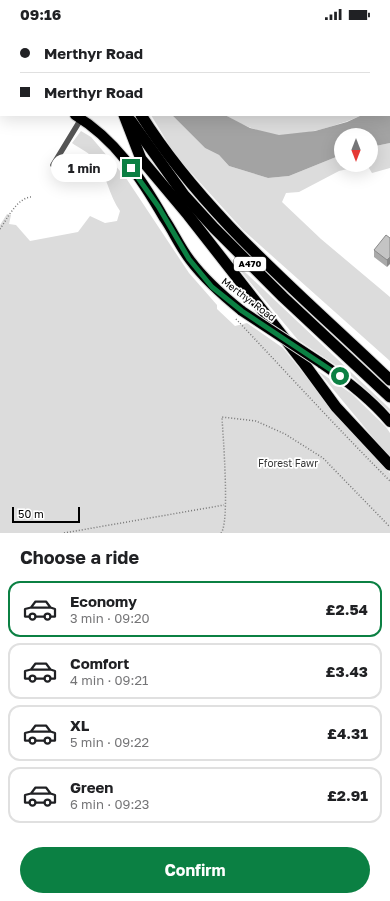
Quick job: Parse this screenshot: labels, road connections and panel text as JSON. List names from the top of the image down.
{
  "streets": {
    "highway": ["A470"],
    "main road": ["Merthyr Road"]
  },
  "parks": ["Fforest Fawr"],
  "scale_bar": "50 m",
  "north": "bottom",
  "page": {
    "status": "09:16",
    "banner": ["Merthyr Road", "Merthyr Road"],
    "bubble": "1 min",
    "scale": "50 m",
    "heading": "Choose a ride",
    "list": [
      {
        "name": "Economy",
        "note": "3 min · 09:20",
        "value": "£2.54"
      },
      {
        "name": "Comfort",
        "note": "4 min · 09:21",
        "value": "£3.43"
      },
      {
        "name": "XL",
        "note": "5 min · 09:22",
        "value": "£4.31"
      },
      {
        "name": "Green",
        "note": "6 min · 09:23",
        "value": "£2.91"
      }
    ],
    "buttons": "Confirm"
  }
}
